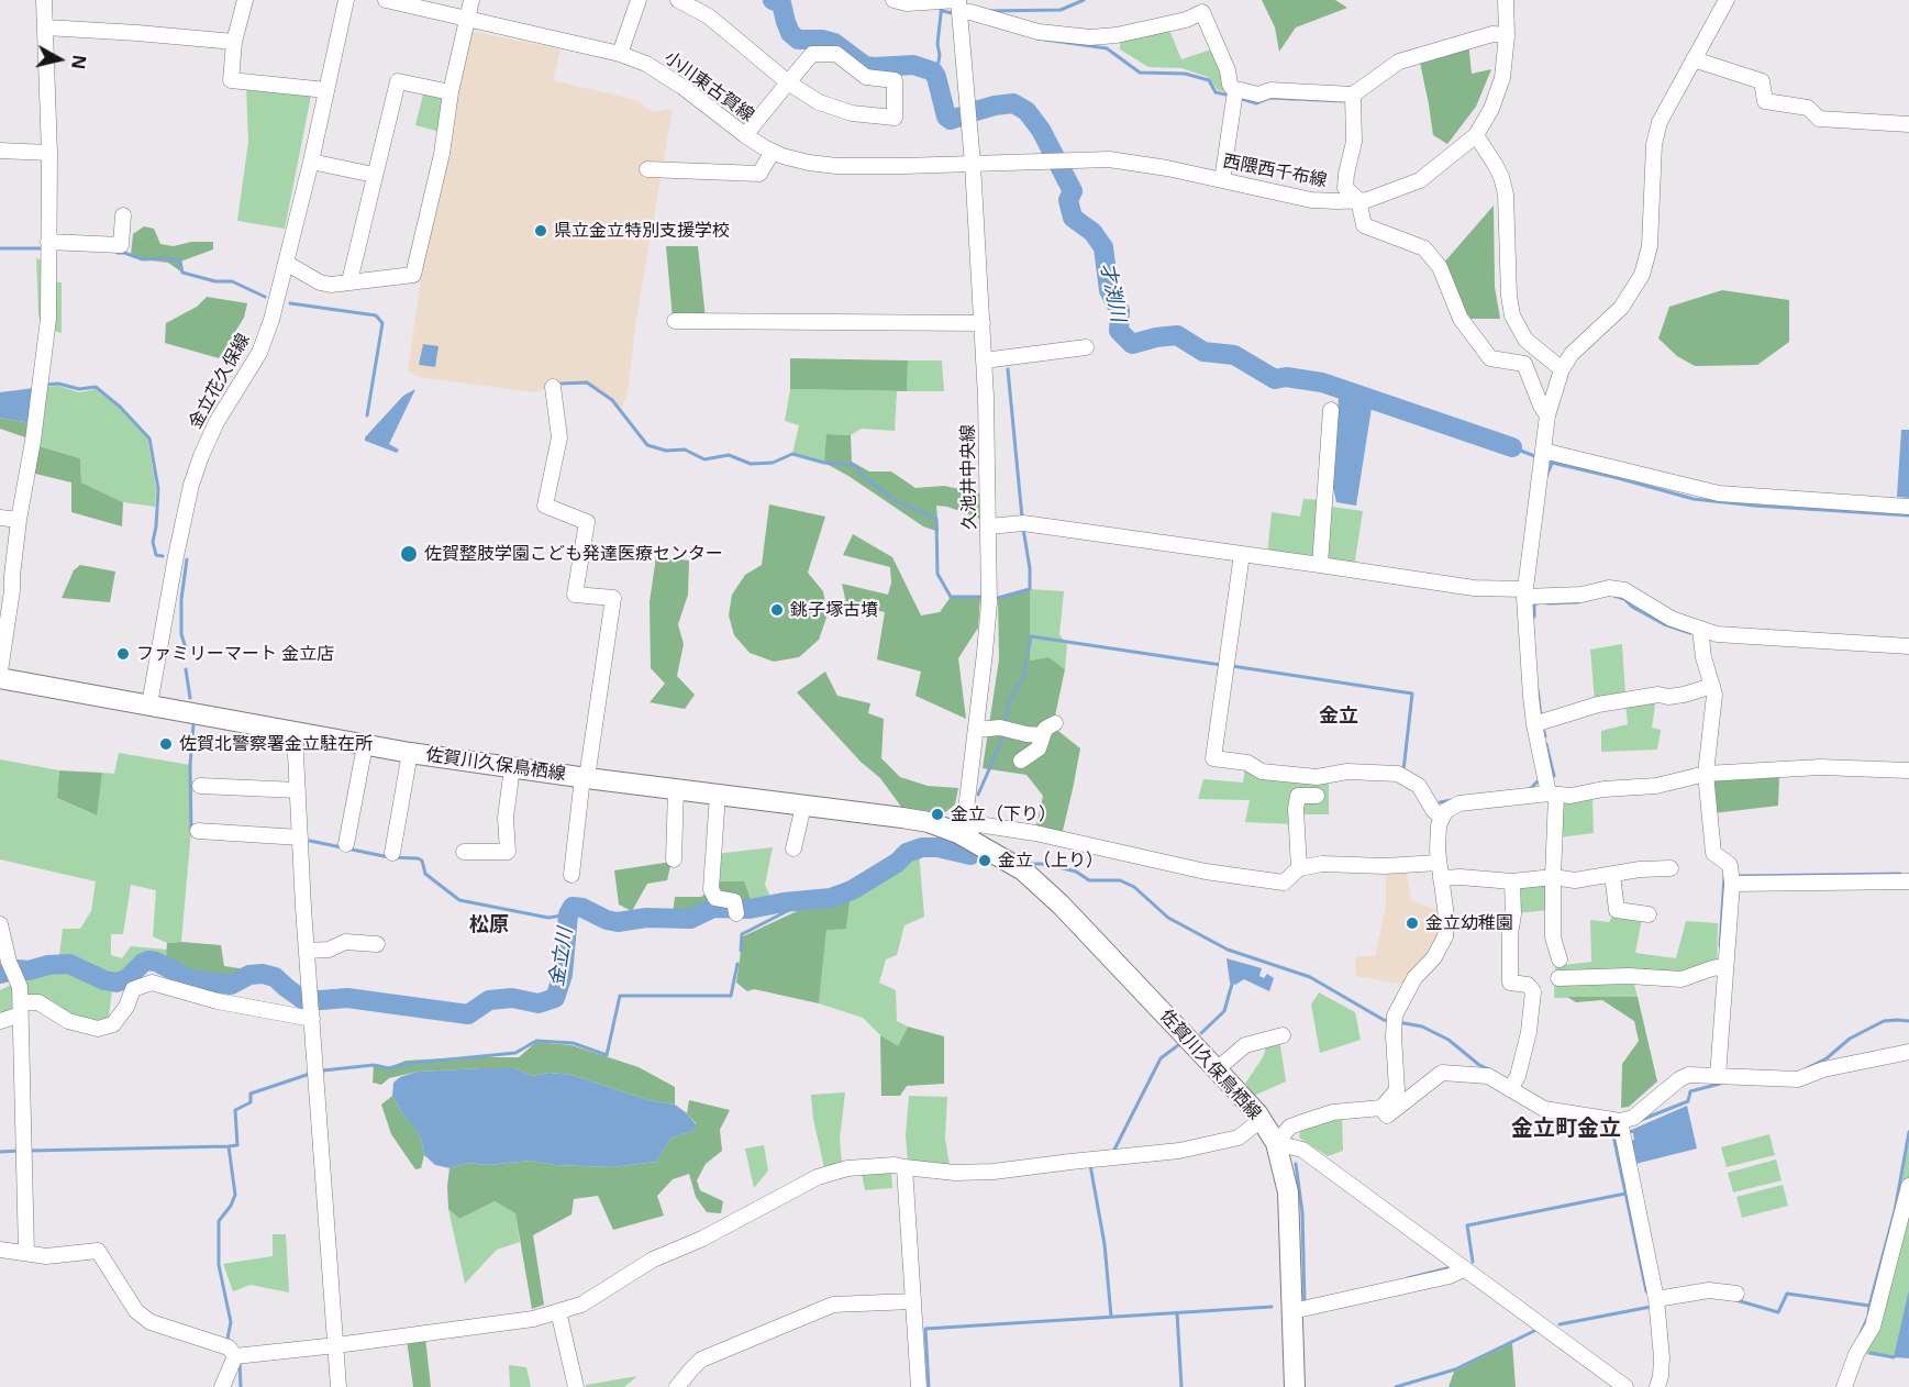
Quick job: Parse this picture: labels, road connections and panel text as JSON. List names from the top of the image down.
{
  "streets": {
    "main road": ["佐賀川久保鳥栖線"],
    "street": [
      "小川東古賀線",
      "西隈西千布線",
      "金立花久保線",
      "久池井中央線"
    ]
  },
  "crossings": [
    ["小川東古賀線", "西隈西千布線"],
    ["小川東古賀線", "久池井中央線"],
    ["金立花久保線", "佐賀川久保鳥栖線"],
    ["久池井中央線", "佐賀川久保鳥栖線"]
  ],
  "districts": ["金立", "松原", "金立町金立"],
  "water": ["才渕川", "金立川"],
  "places": [
    "県立金立特別支援学校",
    "佐賀整肢学園こども発達医療センター",
    "銚子塚古墳",
    "ファミリーマート 金立店",
    "佐賀北警察署金立駐在所",
    "金立（下り）",
    "金立（上り）",
    "金立幼稚園"
  ],
  "north": "right"
}
